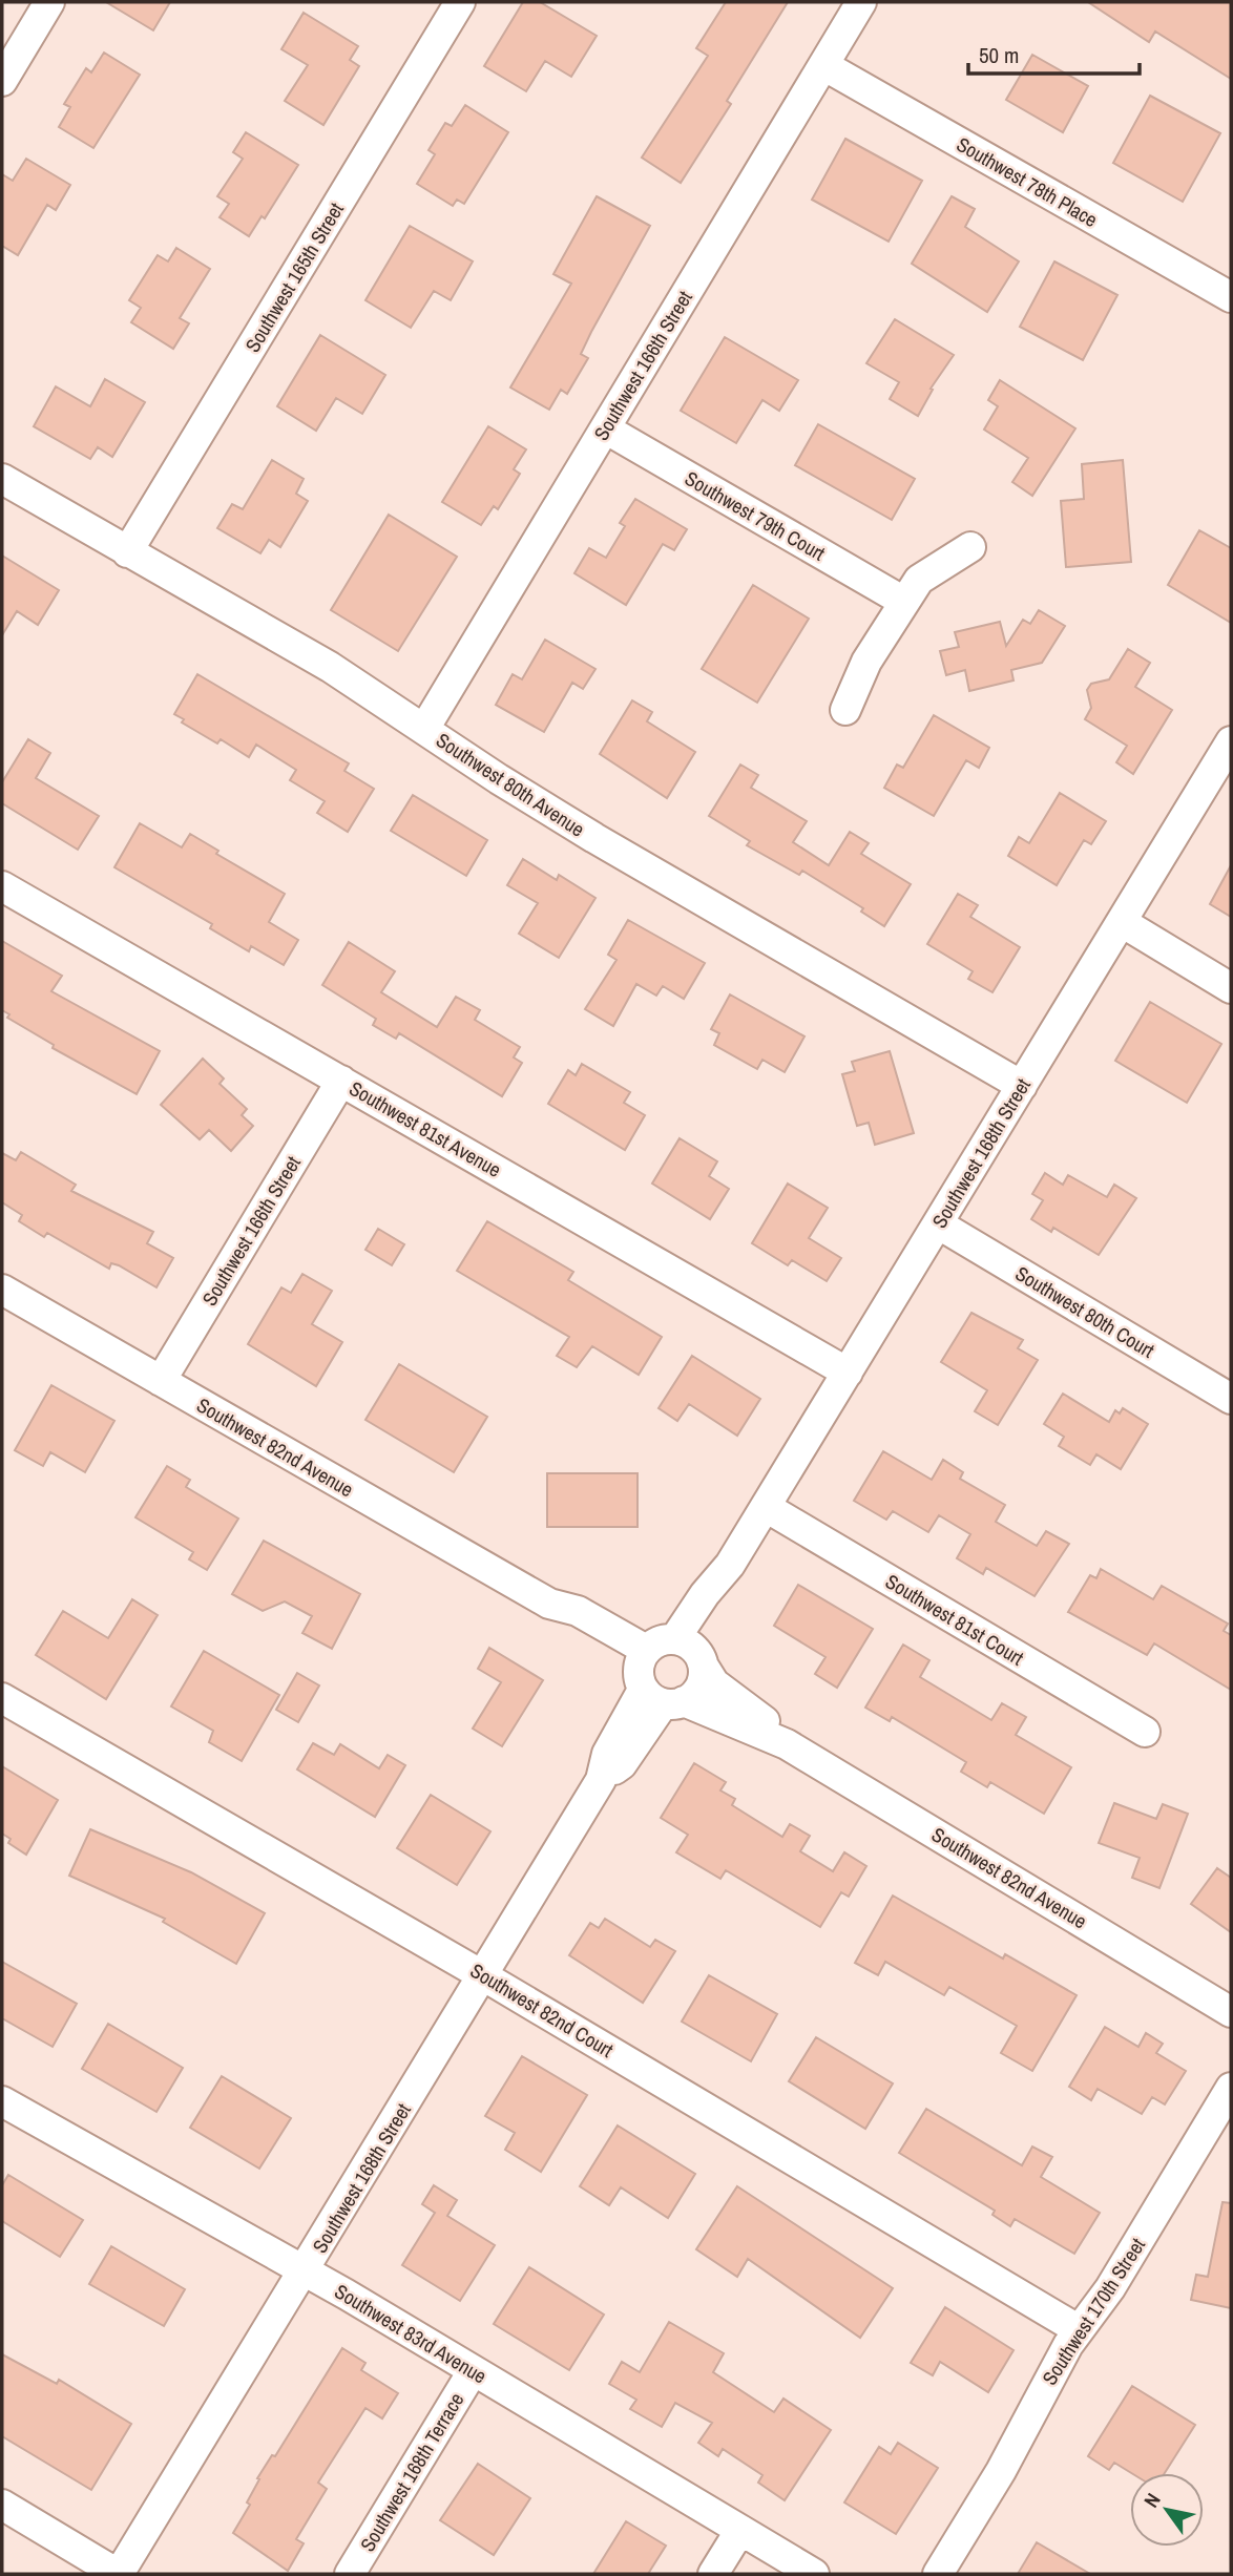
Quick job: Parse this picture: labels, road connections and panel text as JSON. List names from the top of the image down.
{
  "streets": {
    "street": [
      "Southwest 78th Place",
      "Southwest 165th Street",
      "Southwest 166th Street",
      "Southwest 79th Court",
      "Southwest 80th Avenue",
      "Southwest 81st Avenue",
      "Southwest 168th Street",
      "Southwest 80th Court",
      "Southwest 82nd Avenue",
      "Southwest 81st Court",
      "Southwest 82nd Court",
      "Southwest 170th Street",
      "Southwest 83rd Avenue",
      "Southwest 168th Terrace"
    ]
  },
  "crossings": [
    ["Southwest 78th Place", "Southwest 166th Street"],
    ["Southwest 165th Street", "Southwest 80th Avenue"],
    ["Southwest 166th Street", "Southwest 79th Court"],
    ["Southwest 166th Street", "Southwest 80th Avenue"],
    ["Southwest 166th Street", "Southwest 81st Avenue"],
    ["Southwest 166th Street", "Southwest 82nd Avenue"],
    ["Southwest 80th Avenue", "Southwest 168th Street"],
    ["Southwest 81st Avenue", "Southwest 168th Street"],
    ["Southwest 168th Street", "Southwest 80th Court"],
    ["Southwest 168th Street", "Southwest 82nd Avenue"],
    ["Southwest 168th Street", "Southwest 81st Court"],
    ["Southwest 168th Street", "Southwest 82nd Court"],
    ["Southwest 168th Street", "Southwest 83rd Avenue"],
    ["Southwest 82nd Court", "Southwest 170th Street"],
    ["Southwest 83rd Avenue", "Southwest 168th Terrace"]
  ],
  "scale_bar": "50 m",
  "north": "top left"
}
